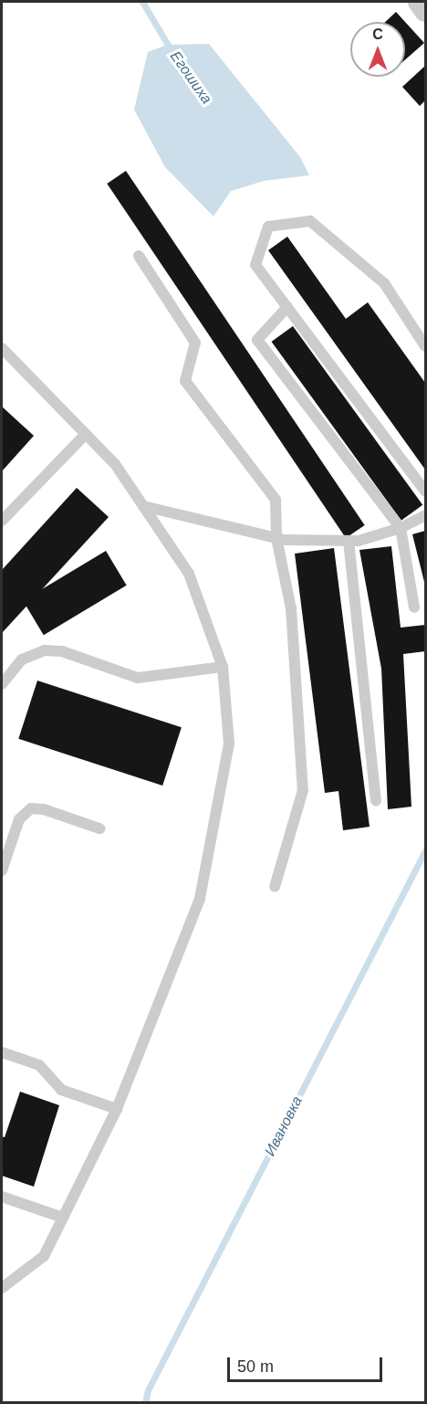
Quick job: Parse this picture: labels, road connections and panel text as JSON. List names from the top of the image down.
{
  "water": ["Егошиха", "Ивановка"],
  "scale_bar": "50 m",
  "north": "top"
}
